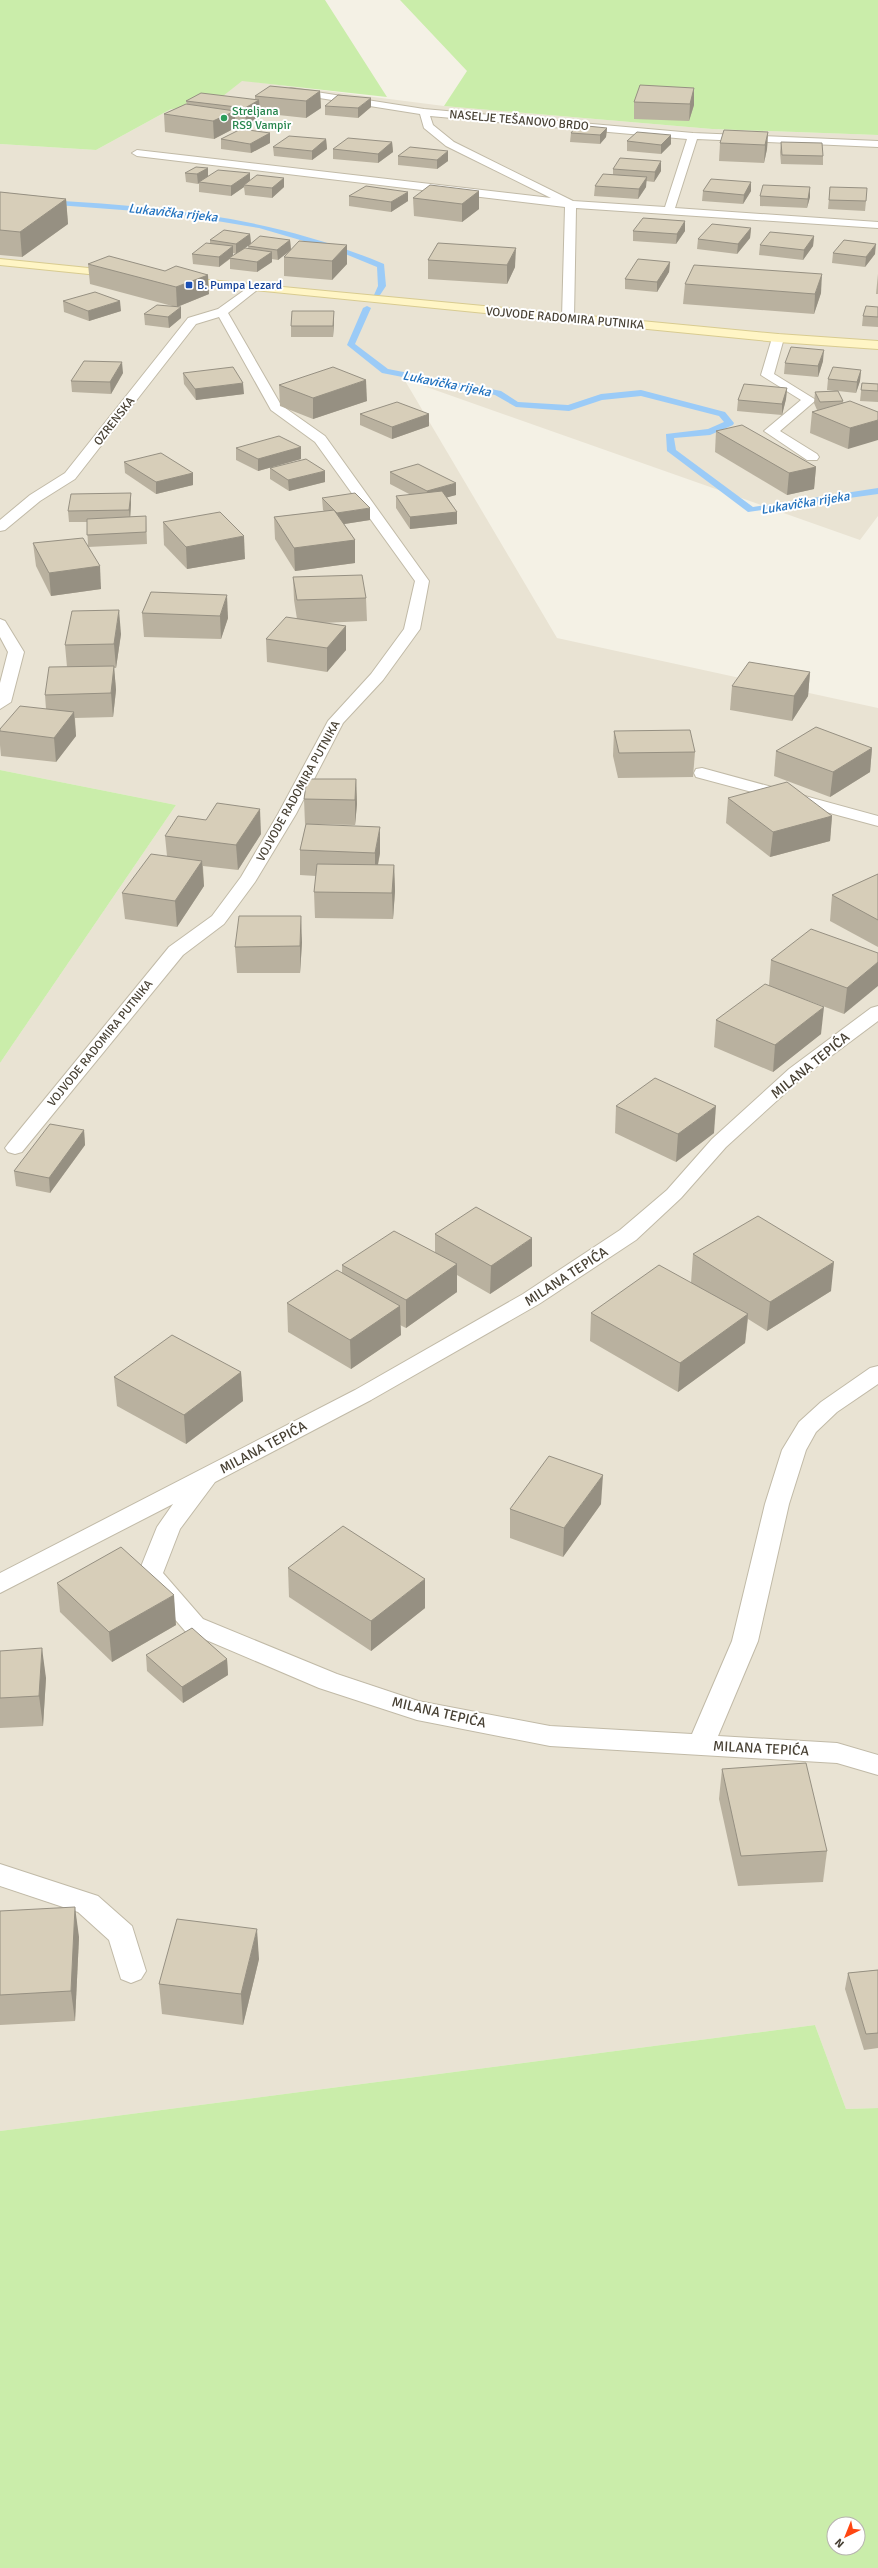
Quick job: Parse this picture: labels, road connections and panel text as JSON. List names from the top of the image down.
{
  "streets": {
    "main road": ["VOJVODE RADOMIRA PUTNIKA"],
    "street": ["NASELJE TEŠANOVO BRDO", "OZRENSKA", "MILANA TEPIĆA"]
  },
  "crossings": [
    ["VOJVODE RADOMIRA PUTNIKA", "OZRENSKA"]
  ],
  "water": ["Lukavička rijeka"],
  "places": {
    "other": ["Streljana RS9 Vampir"],
    "transit": ["B. Pumpa Lezard"]
  },
  "north": "bottom left"
}
